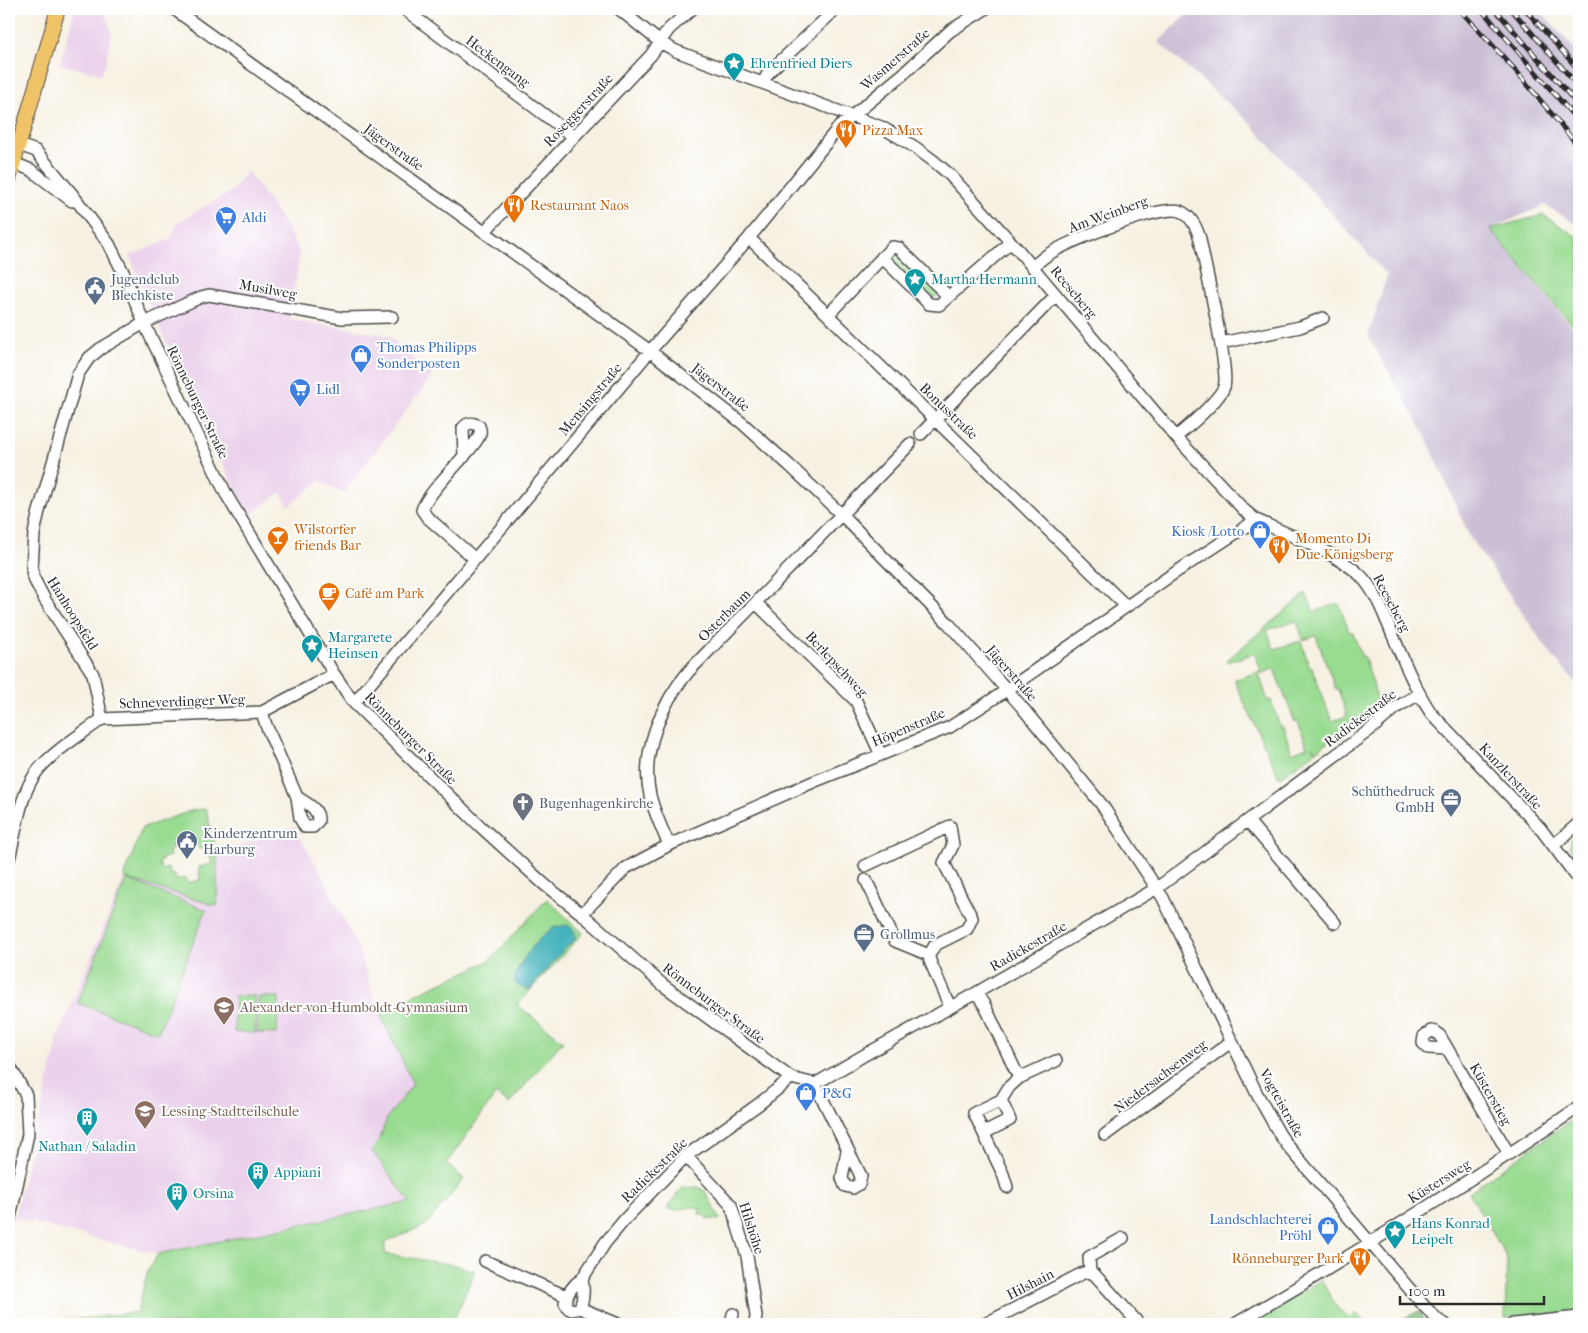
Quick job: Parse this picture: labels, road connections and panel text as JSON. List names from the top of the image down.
{
  "streets": {
    "street": [
      "Wasmerstraße",
      "Heckengang",
      "Roseggerstraße",
      "Jägerstraße",
      "Am Weinberg",
      "Musilweg",
      "Reeseberg",
      "Mensingstraße",
      "Rönneburger Straße",
      "Bonusstraße",
      "Hanhoopsfeld",
      "Osterbaum",
      "Berlepschweg",
      "Schneverdinger Weg",
      "Radickestraße",
      "Höpenstraße",
      "Kanzlerstraße",
      "Niedersachsenweg",
      "Küsterstieg",
      "Vogteistraße",
      "Küstersweg",
      "Hilshöhe",
      "Hilshain"
    ]
  },
  "crossings": [
    ["Wasmerstraße", "Reeseberg"],
    ["Wasmerstraße", "Mensingstraße"],
    ["Heckengang", "Roseggerstraße"],
    ["Roseggerstraße", "Jägerstraße"],
    ["Roseggerstraße", "Reeseberg"],
    ["Jägerstraße", "Mensingstraße"],
    ["Jägerstraße", "Osterbaum"],
    ["Jägerstraße", "Radickestraße"],
    ["Jägerstraße", "Höpenstraße"],
    ["Jägerstraße", "Vogteistraße"],
    ["Am Weinberg", "Reeseberg"],
    ["Musilweg", "Rönneburger Straße"],
    ["Musilweg", "Hanhoopsfeld"],
    ["Reeseberg", "Mensingstraße"],
    ["Reeseberg", "Radickestraße"],
    ["Reeseberg", "Höpenstraße"],
    ["Reeseberg", "Kanzlerstraße"],
    ["Mensingstraße", "Rönneburger Straße"],
    ["Mensingstraße", "Bonusstraße"],
    ["Rönneburger Straße", "Hanhoopsfeld"],
    ["Rönneburger Straße", "Schneverdinger Weg"],
    ["Rönneburger Straße", "Radickestraße"],
    ["Rönneburger Straße", "Höpenstraße"],
    ["Bonusstraße", "Höpenstraße"],
    ["Hanhoopsfeld", "Schneverdinger Weg"],
    ["Osterbaum", "Berlepschweg"],
    ["Osterbaum", "Höpenstraße"],
    ["Berlepschweg", "Höpenstraße"],
    ["Radickestraße", "Kanzlerstraße"],
    ["Radickestraße", "Vogteistraße"],
    ["Radickestraße", "Hilshöhe"],
    ["Niedersachsenweg", "Vogteistraße"],
    ["Küsterstieg", "Küstersweg"],
    ["Vogteistraße", "Küstersweg"]
  ],
  "places": {
    "place": [
      "Ehrenfried Diers",
      "Martha Hermann",
      "Margarete Heinsen",
      "Hans Konrad Leipelt"
    ],
    "restaurant": [
      "Pizza Max",
      "Restaurant Naos",
      "Momento Di Due Königsberg",
      "Rönneburger Park"
    ],
    "supermarket": ["Aldi", "Lidl"],
    "public building": ["Jugendclub Blechkiste", "Kinderzentrum Harburg"],
    "shop": [
      "Thomas Philipps Sonderposten",
      "Kiosk /Lotto",
      "P&G",
      "Landschlachterei Pröhl"
    ],
    "bar": ["Wilstorfer friends Bar"],
    "cafe": ["Café am Park"],
    "office": ["Schüthedruck GmbH", "Grollmus"],
    "church": ["Bugenhagenkirche"],
    "school or university": ["Alexander-von-Humboldt-Gymnasium", "Lessing-Stadtteilschule"],
    "building": ["Nathan / Saladin", "Appiani", "Orsina"]
  },
  "scale_bar": "100 m"
}
